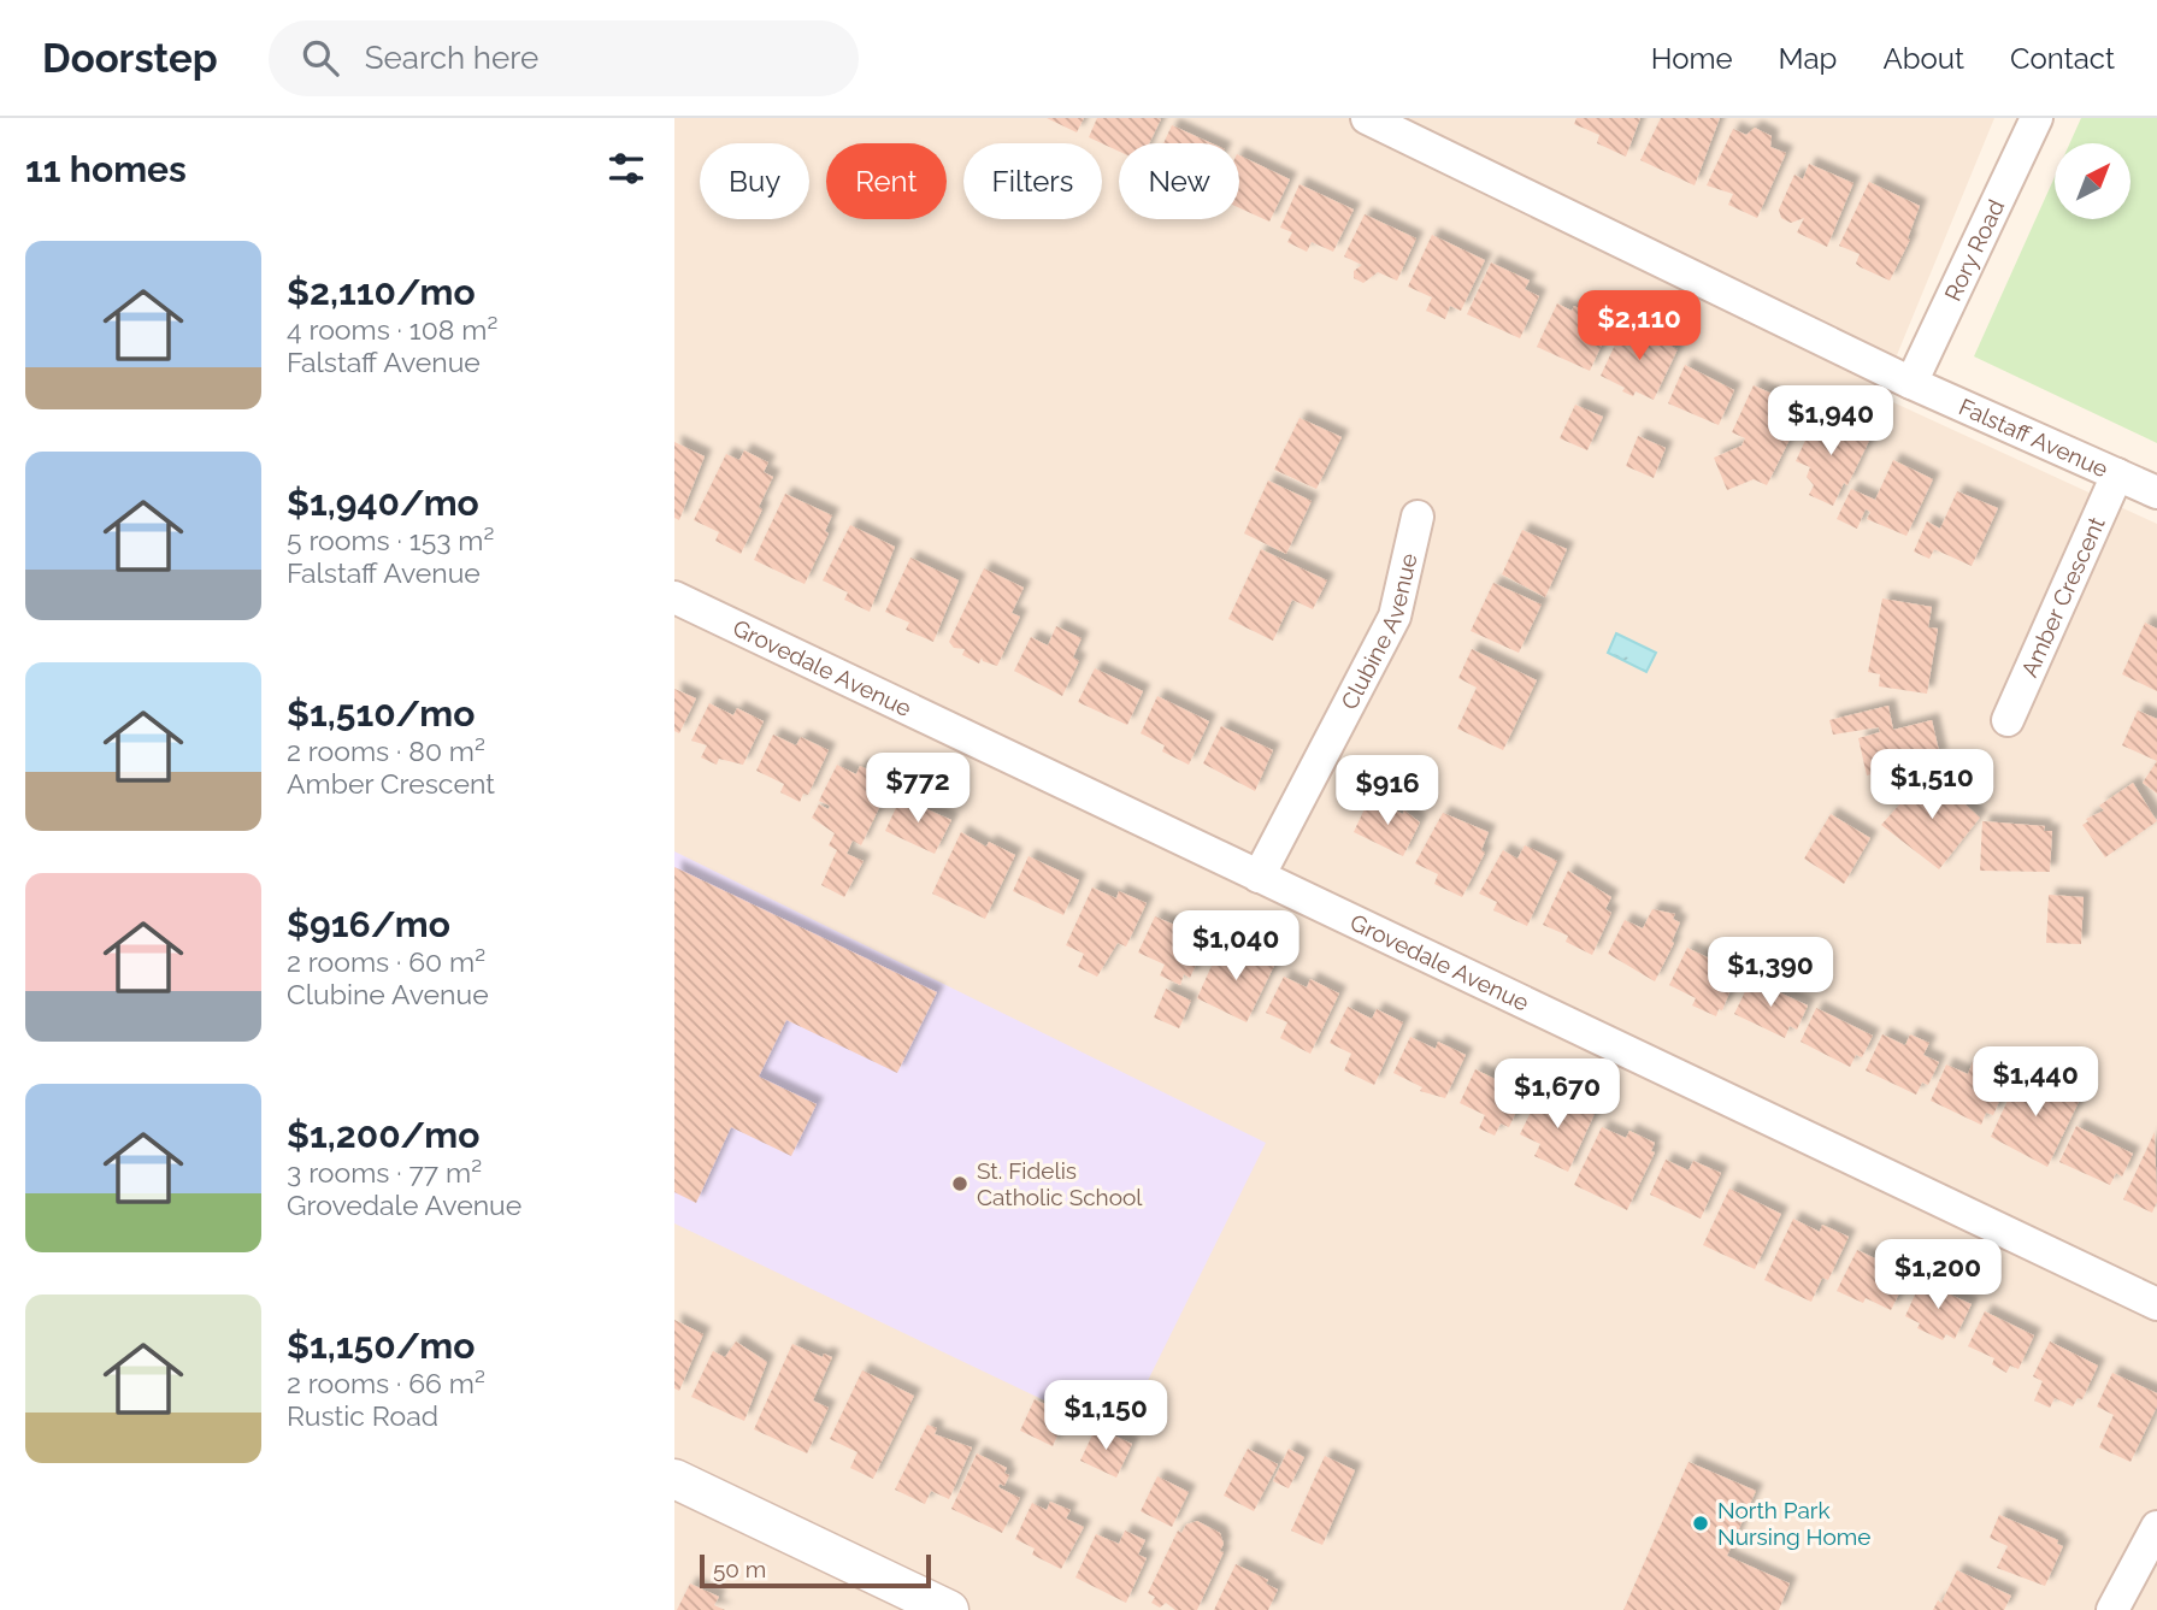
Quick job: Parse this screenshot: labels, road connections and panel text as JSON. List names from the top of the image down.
{
  "streets": {
    "street": [
      "Rory Road",
      "Falstaff Avenue",
      "Amber Crescent",
      "Clubine Avenue",
      "Grovedale Avenue"
    ]
  },
  "crossings": [
    ["Rory Road", "Falstaff Avenue"],
    ["Falstaff Avenue", "Amber Crescent"],
    ["Clubine Avenue", "Grovedale Avenue"]
  ],
  "places": ["St. Fidelis Catholic School", "North Park Nursing Home"],
  "scale_bar": "50 m",
  "north": "top right",
  "page": {
    "header": "Doorstep",
    "search": "Search here",
    "nav": [
      "Home",
      "Map",
      "About",
      "Contact"
    ],
    "heading": "11 homes",
    "chip": [
      "Buy",
      "Rent",
      "Filters",
      "New"
    ],
    "list": [
      {
        "name": "$2,110/mo",
        "note": "4 rooms · 108 m² · Falstaff Avenue"
      },
      {
        "name": "$1,940/mo",
        "note": "5 rooms · 153 m² · Falstaff Avenue"
      },
      {
        "name": "$1,510/mo",
        "note": "2 rooms · 80 m² · Amber Crescent"
      },
      {
        "name": "$916/mo",
        "note": "2 rooms · 60 m² · Clubine Avenue"
      },
      {
        "name": "$1,200/mo",
        "note": "3 rooms · 77 m² · Grovedale Avenue"
      },
      {
        "name": "$1,150/mo",
        "note": "2 rooms · 66 m² · Rustic Road"
      }
    ],
    "price": [
      "$2,110",
      "$1,940",
      "$1,510",
      "$772",
      "$916",
      "$1,040",
      "$1,390",
      "$1,440",
      "$1,670",
      "$1,200",
      "$1,150"
    ],
    "scale": "50 m"
  }
}
